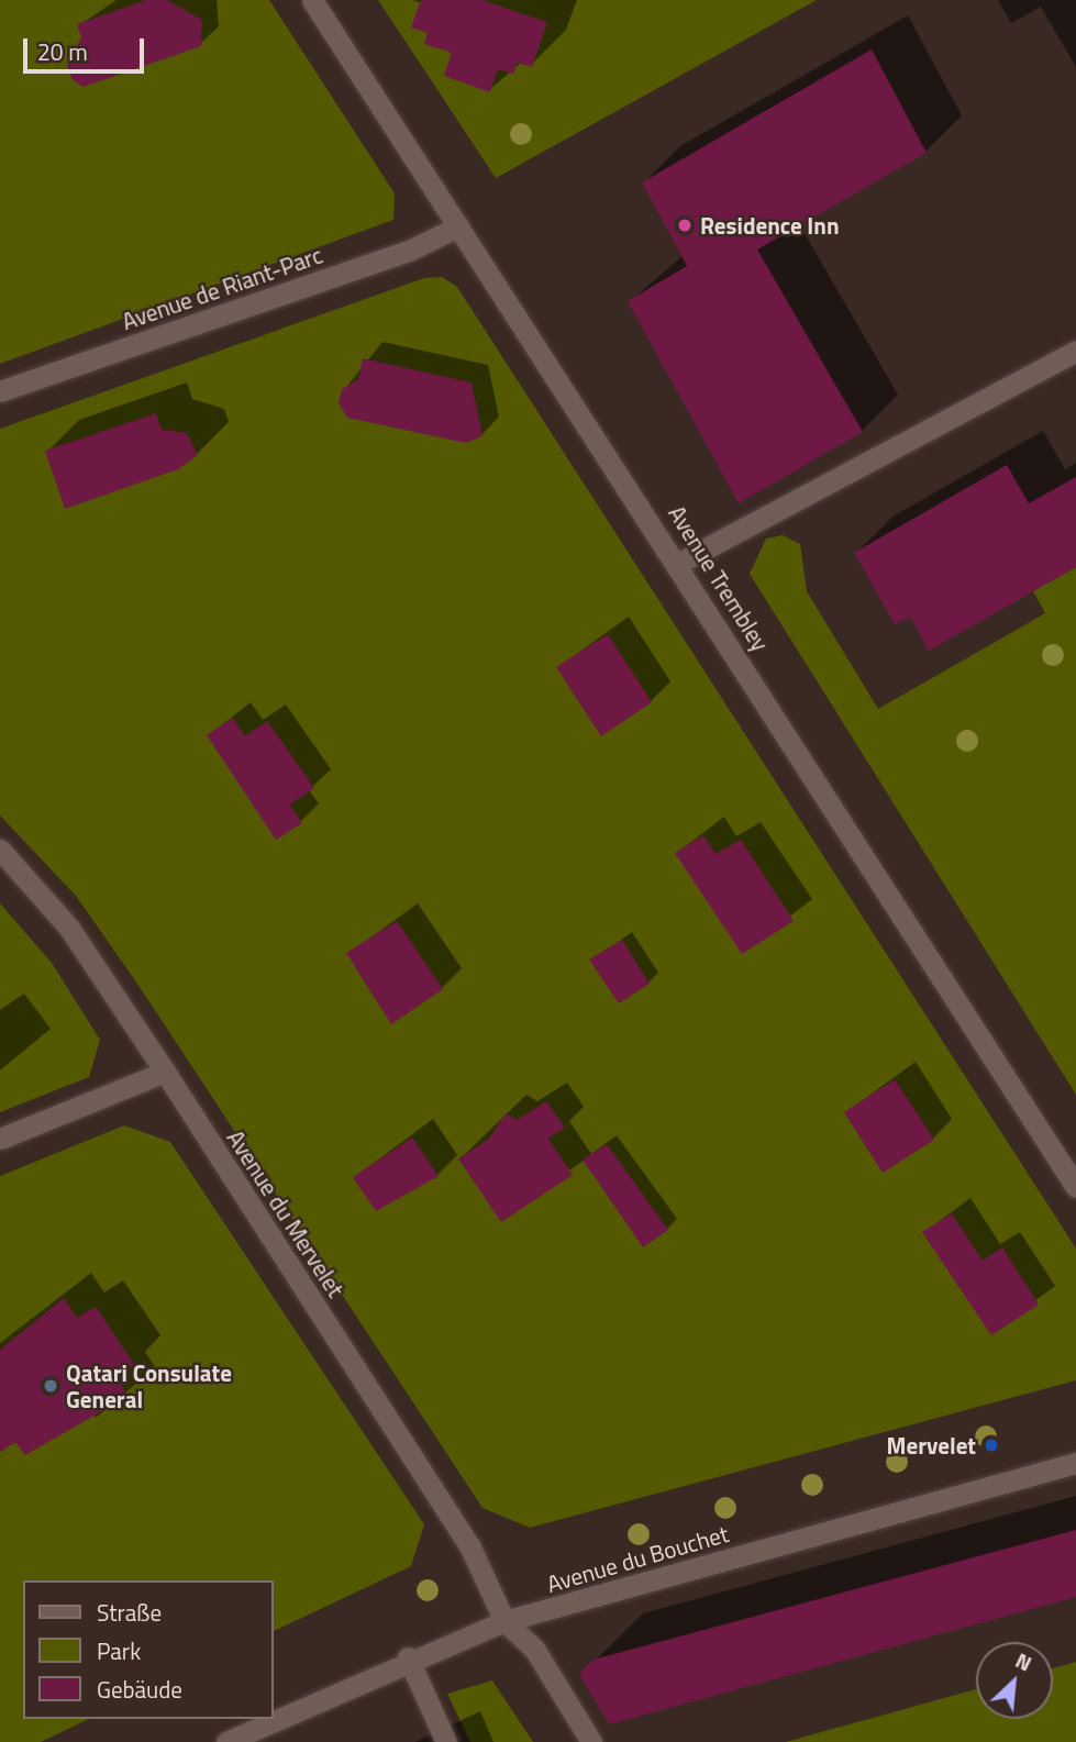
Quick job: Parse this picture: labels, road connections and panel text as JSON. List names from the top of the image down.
{
  "streets": {
    "street": [
      "Avenue de Riant-Parc",
      "Avenue Trembley",
      "Avenue du Mervelet",
      "Avenue du Bouchet"
    ]
  },
  "crossings": [
    ["Avenue de Riant-Parc", "Avenue Trembley"],
    ["Avenue du Mervelet", "Avenue du Bouchet"]
  ],
  "places": ["Residence Inn", "Qatari Consulate General", "Mervelet"],
  "legend": ["Straße", "Park", "Gebäude"],
  "scale_bar": "20 m",
  "north": "top right"
}
